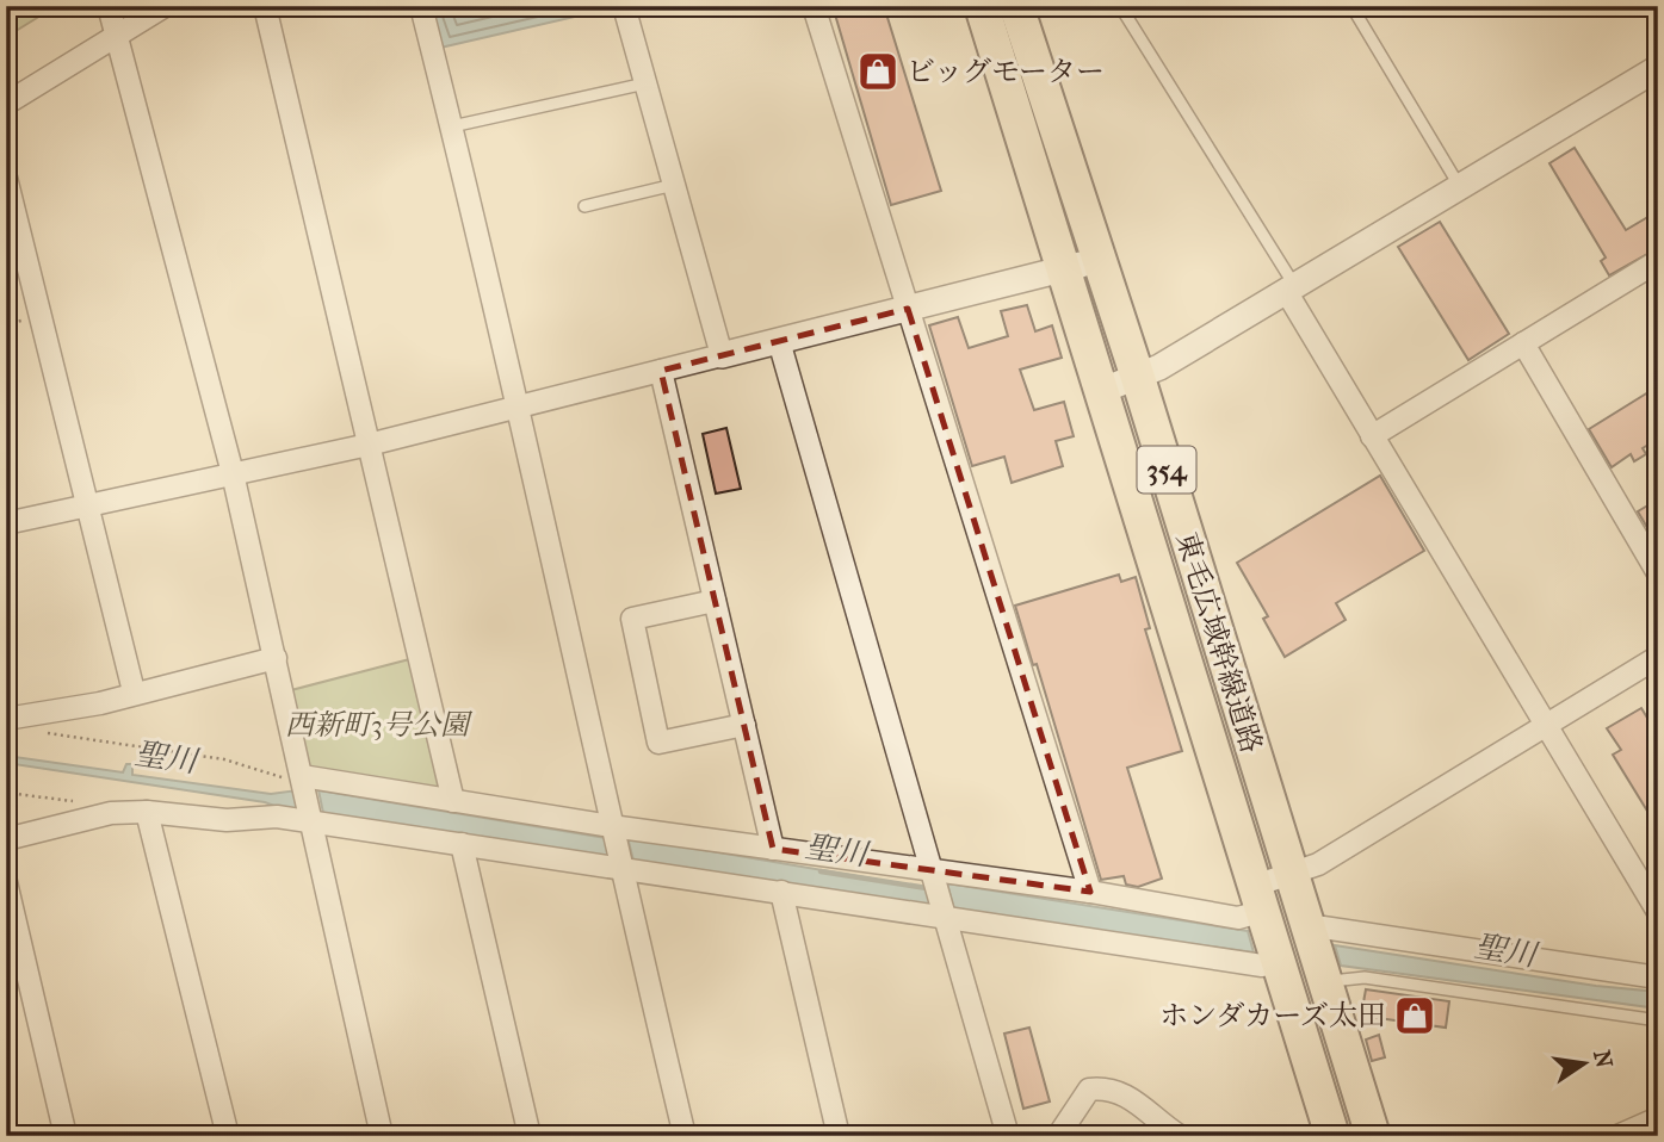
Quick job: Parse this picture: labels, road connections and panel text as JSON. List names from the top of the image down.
{
  "streets": {
    "highway": ["354", "東毛広域幹線道路"]
  },
  "water": ["聖川"],
  "parks": ["西新町3号公園"],
  "places": {
    "shop": ["ビッグモーター", "ホンダカーズ太田"]
  },
  "north": "right"
}
